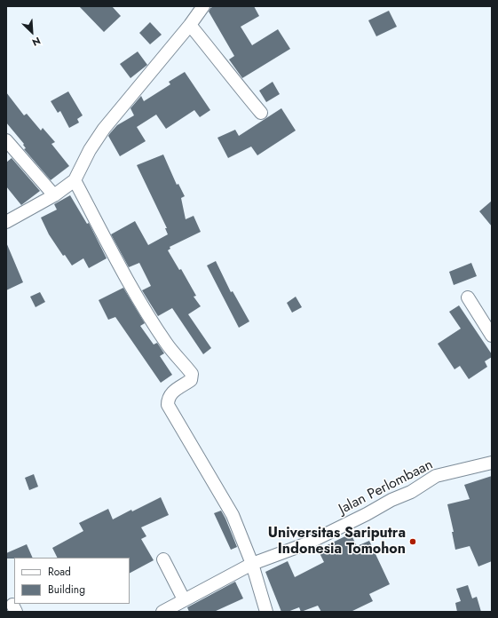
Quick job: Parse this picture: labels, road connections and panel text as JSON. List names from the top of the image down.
{
  "streets": {
    "street": ["Jalan Perlombaan"]
  },
  "places": ["Universitas Sariputra Indonesia Tomohon"],
  "legend": ["Road", "Building"],
  "north": "bottom right"
}
